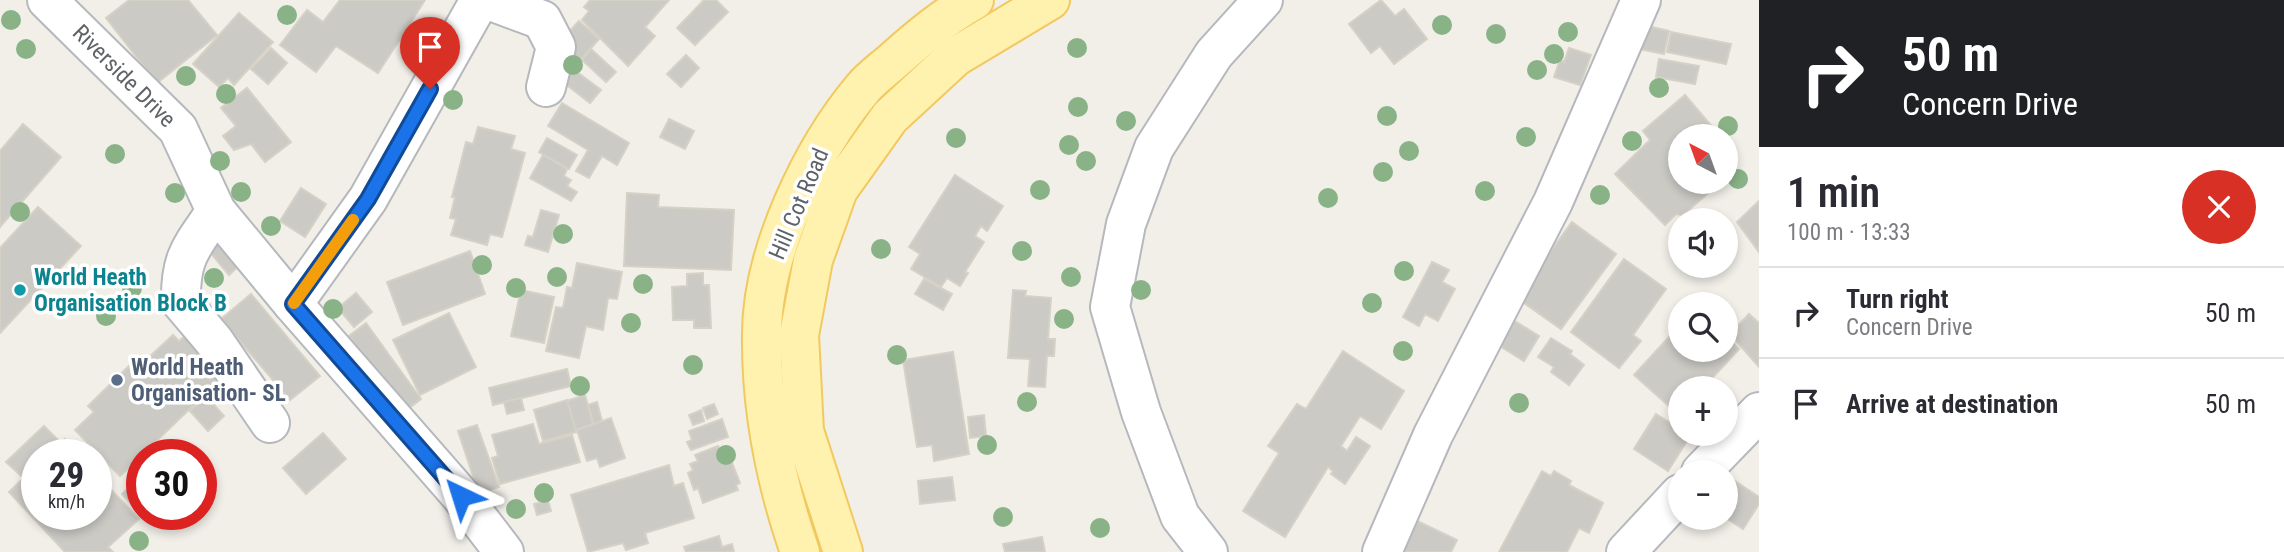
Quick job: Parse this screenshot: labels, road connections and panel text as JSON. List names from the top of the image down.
{
  "streets": {
    "main road": ["Hill Cot Road"],
    "street": ["Riverside Drive"]
  },
  "places": ["World Heath Organisation Block B", "World Heath Organisation- SL"],
  "north": "top left",
  "page": {
    "turn": ["50 m", "Concern Drive"],
    "map_buttons": ["+", "−"],
    "heading": ["1 min", "100 m · 13:33"],
    "list": [
      {
        "name": "Turn right",
        "note": "Concern Drive",
        "value": "50 m"
      },
      {
        "name": "Arrive at destination",
        "value": "50 m"
      }
    ],
    "speed": "29 km/h",
    "limit": "30"
  }
}
